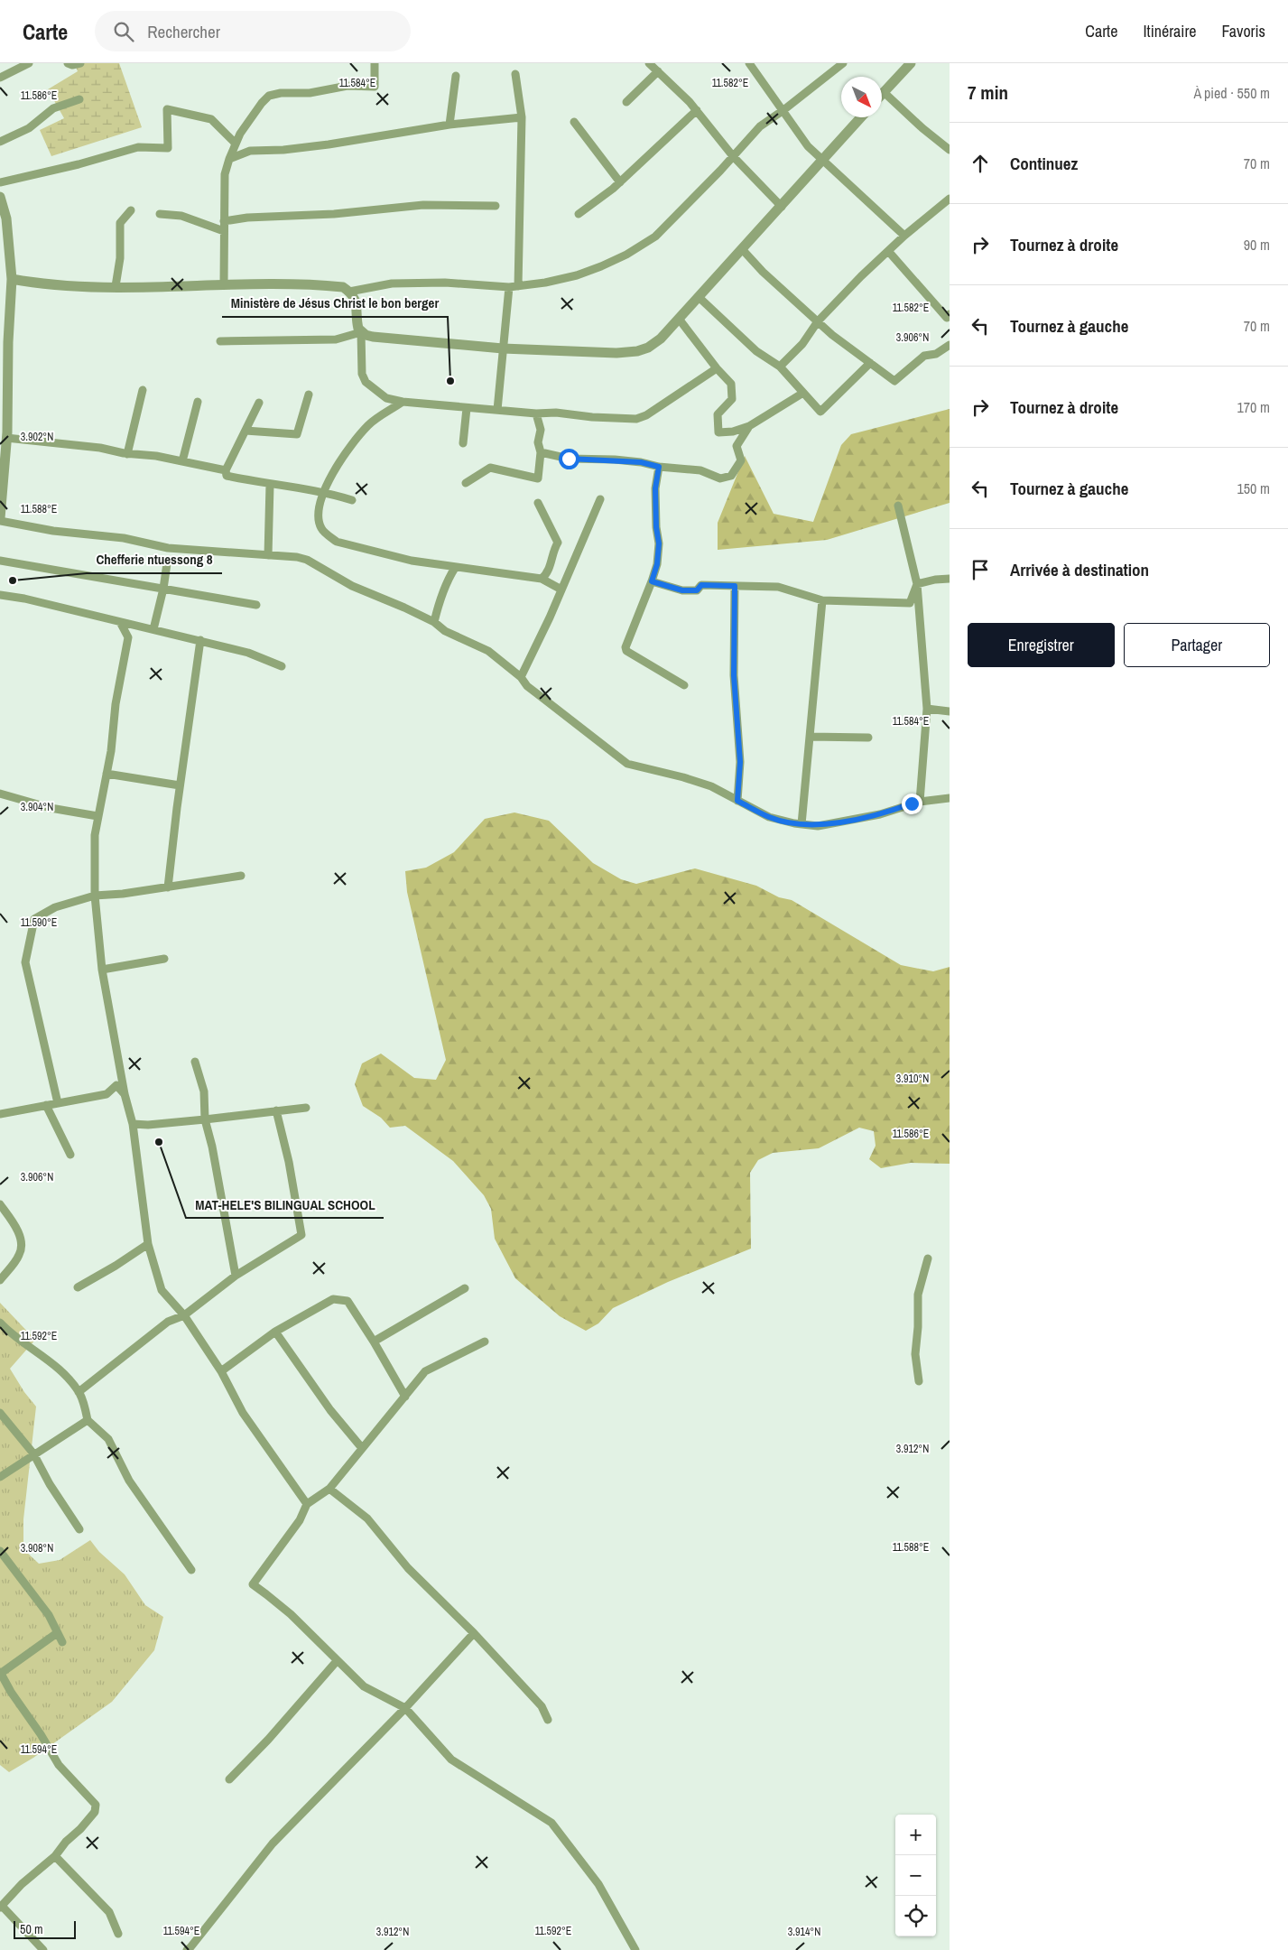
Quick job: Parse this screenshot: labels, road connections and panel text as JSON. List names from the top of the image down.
{
  "places": ["Ministère de Jésus Christ le bon berger", "Chefferie ntuessong 8", "MAT-HELE'S BILINGUAL SCHOOL"],
  "scale_bar": "50 m",
  "north": "bottom right",
  "page": {
    "header": "Carte",
    "search": "Rechercher",
    "nav": ["Carte", "Itinéraire", "Favoris"],
    "heading": ["7 min", "À pied · 550 m"],
    "list": [
      ["Continuez", "70 m"],
      ["Tournez à droite", "90 m"],
      ["Tournez à gauche", "70 m"],
      ["Tournez à droite", "170 m"],
      ["Tournez à gauche", "150 m"],
      "Arrivée à destination"
    ],
    "buttons": ["Enregistrer", "Partager"],
    "map_buttons": ["+", "−"],
    "scale": "50 m"
  },
  "coordinates": [
    "11.584°E",
    "11.582°E",
    "11.586°E",
    "3.906°N",
    "3.902°N",
    "11.588°E",
    "3.904°N",
    "11.590°E",
    "3.910°N",
    "11.592°E",
    "3.912°N",
    "3.908°N",
    "11.594°E",
    "3.914°N"
  ]
}
